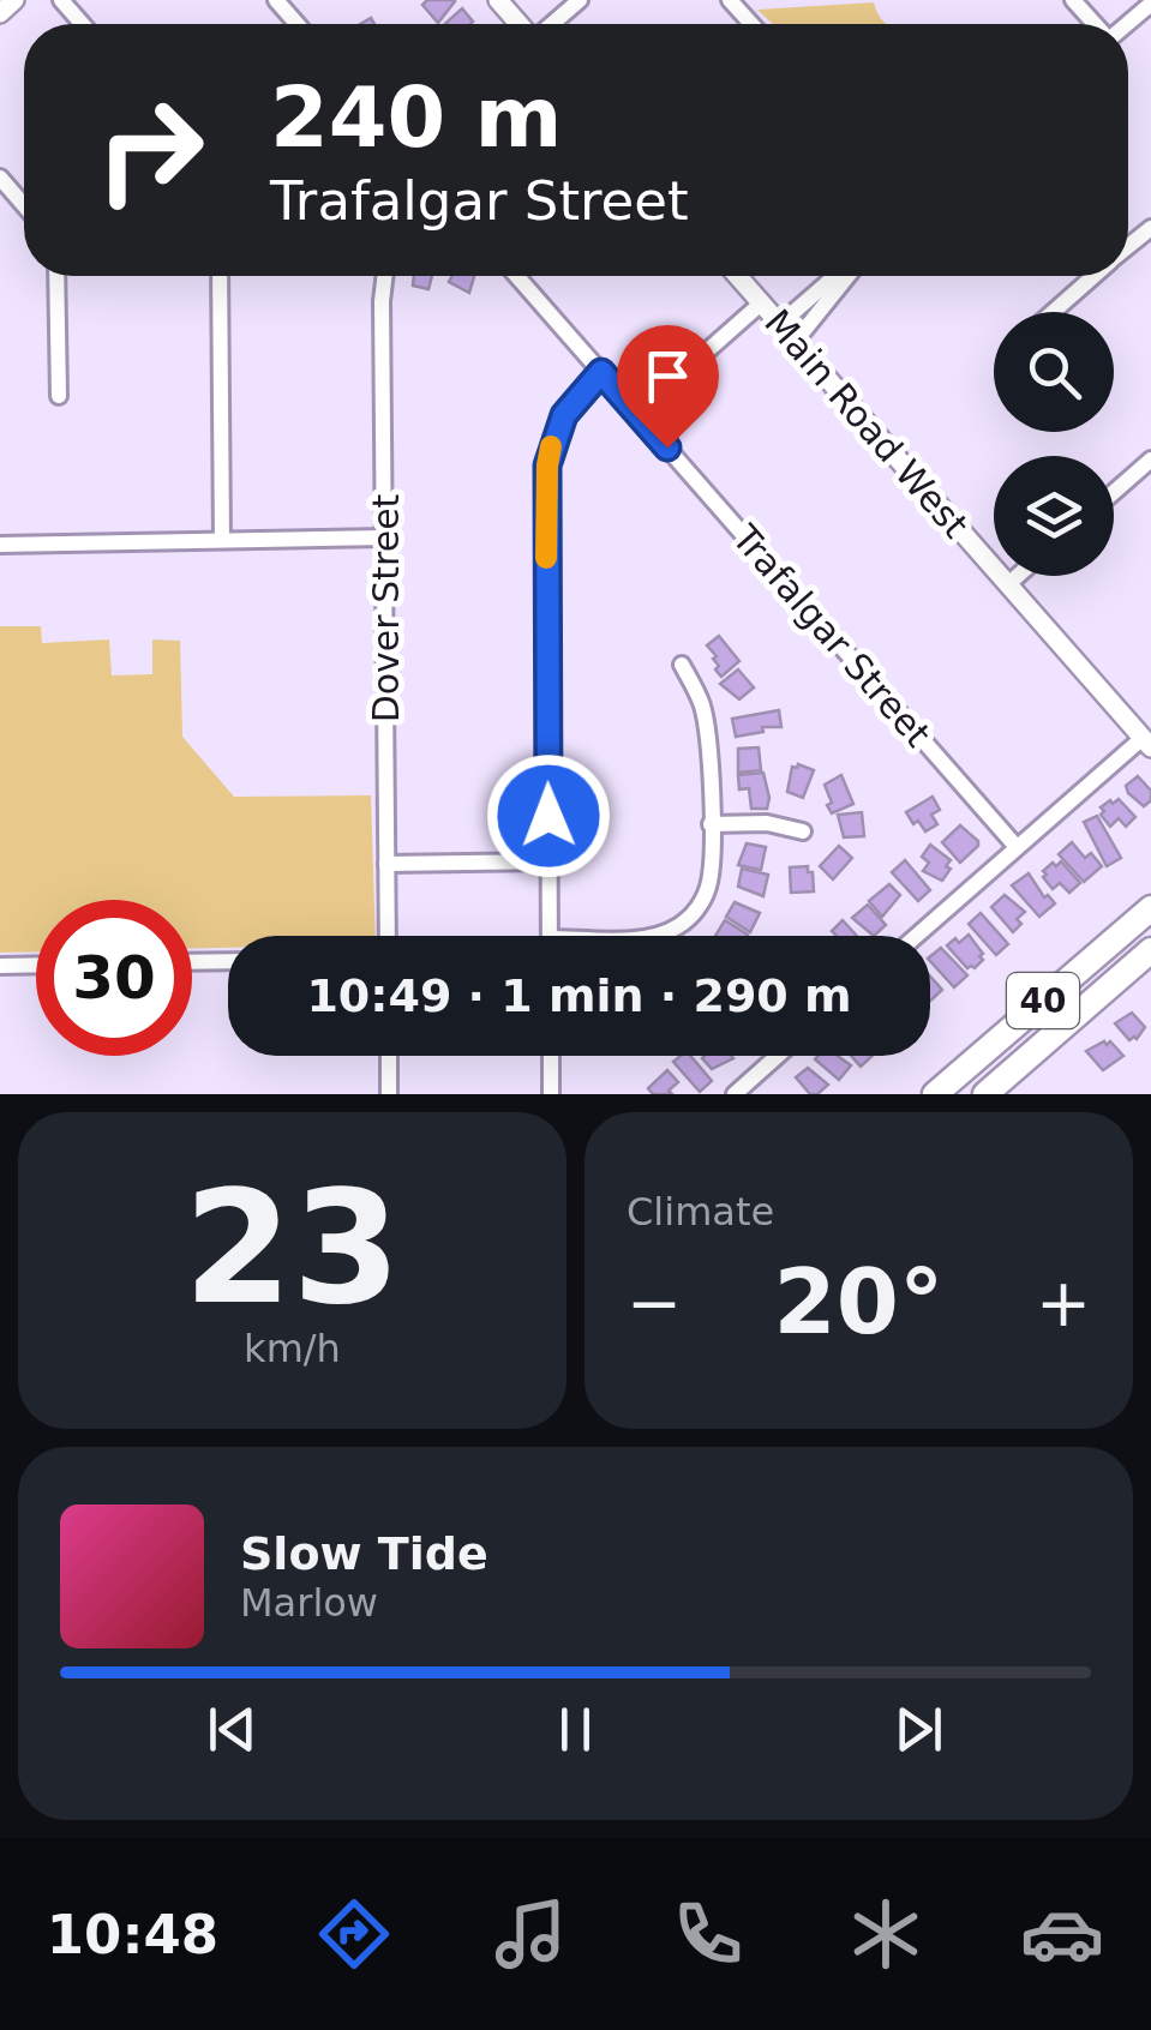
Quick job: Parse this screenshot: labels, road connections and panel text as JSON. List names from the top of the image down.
{
  "streets": {
    "main road": ["40"],
    "street": ["Main Road West", "Dover Street", "Trafalgar Street"]
  },
  "page": {
    "turn": ["240 m", "Trafalgar Street"],
    "limit": "30",
    "trip": "10:49 · 1 min · 290 m",
    "tile": [
      ["23", "km/h"],
      "Climate"
    ],
    "heat": ["−", "20°", "+"],
    "song": ["Slow Tide", "Marlow"],
    "tabs": "10:48"
  }
}
